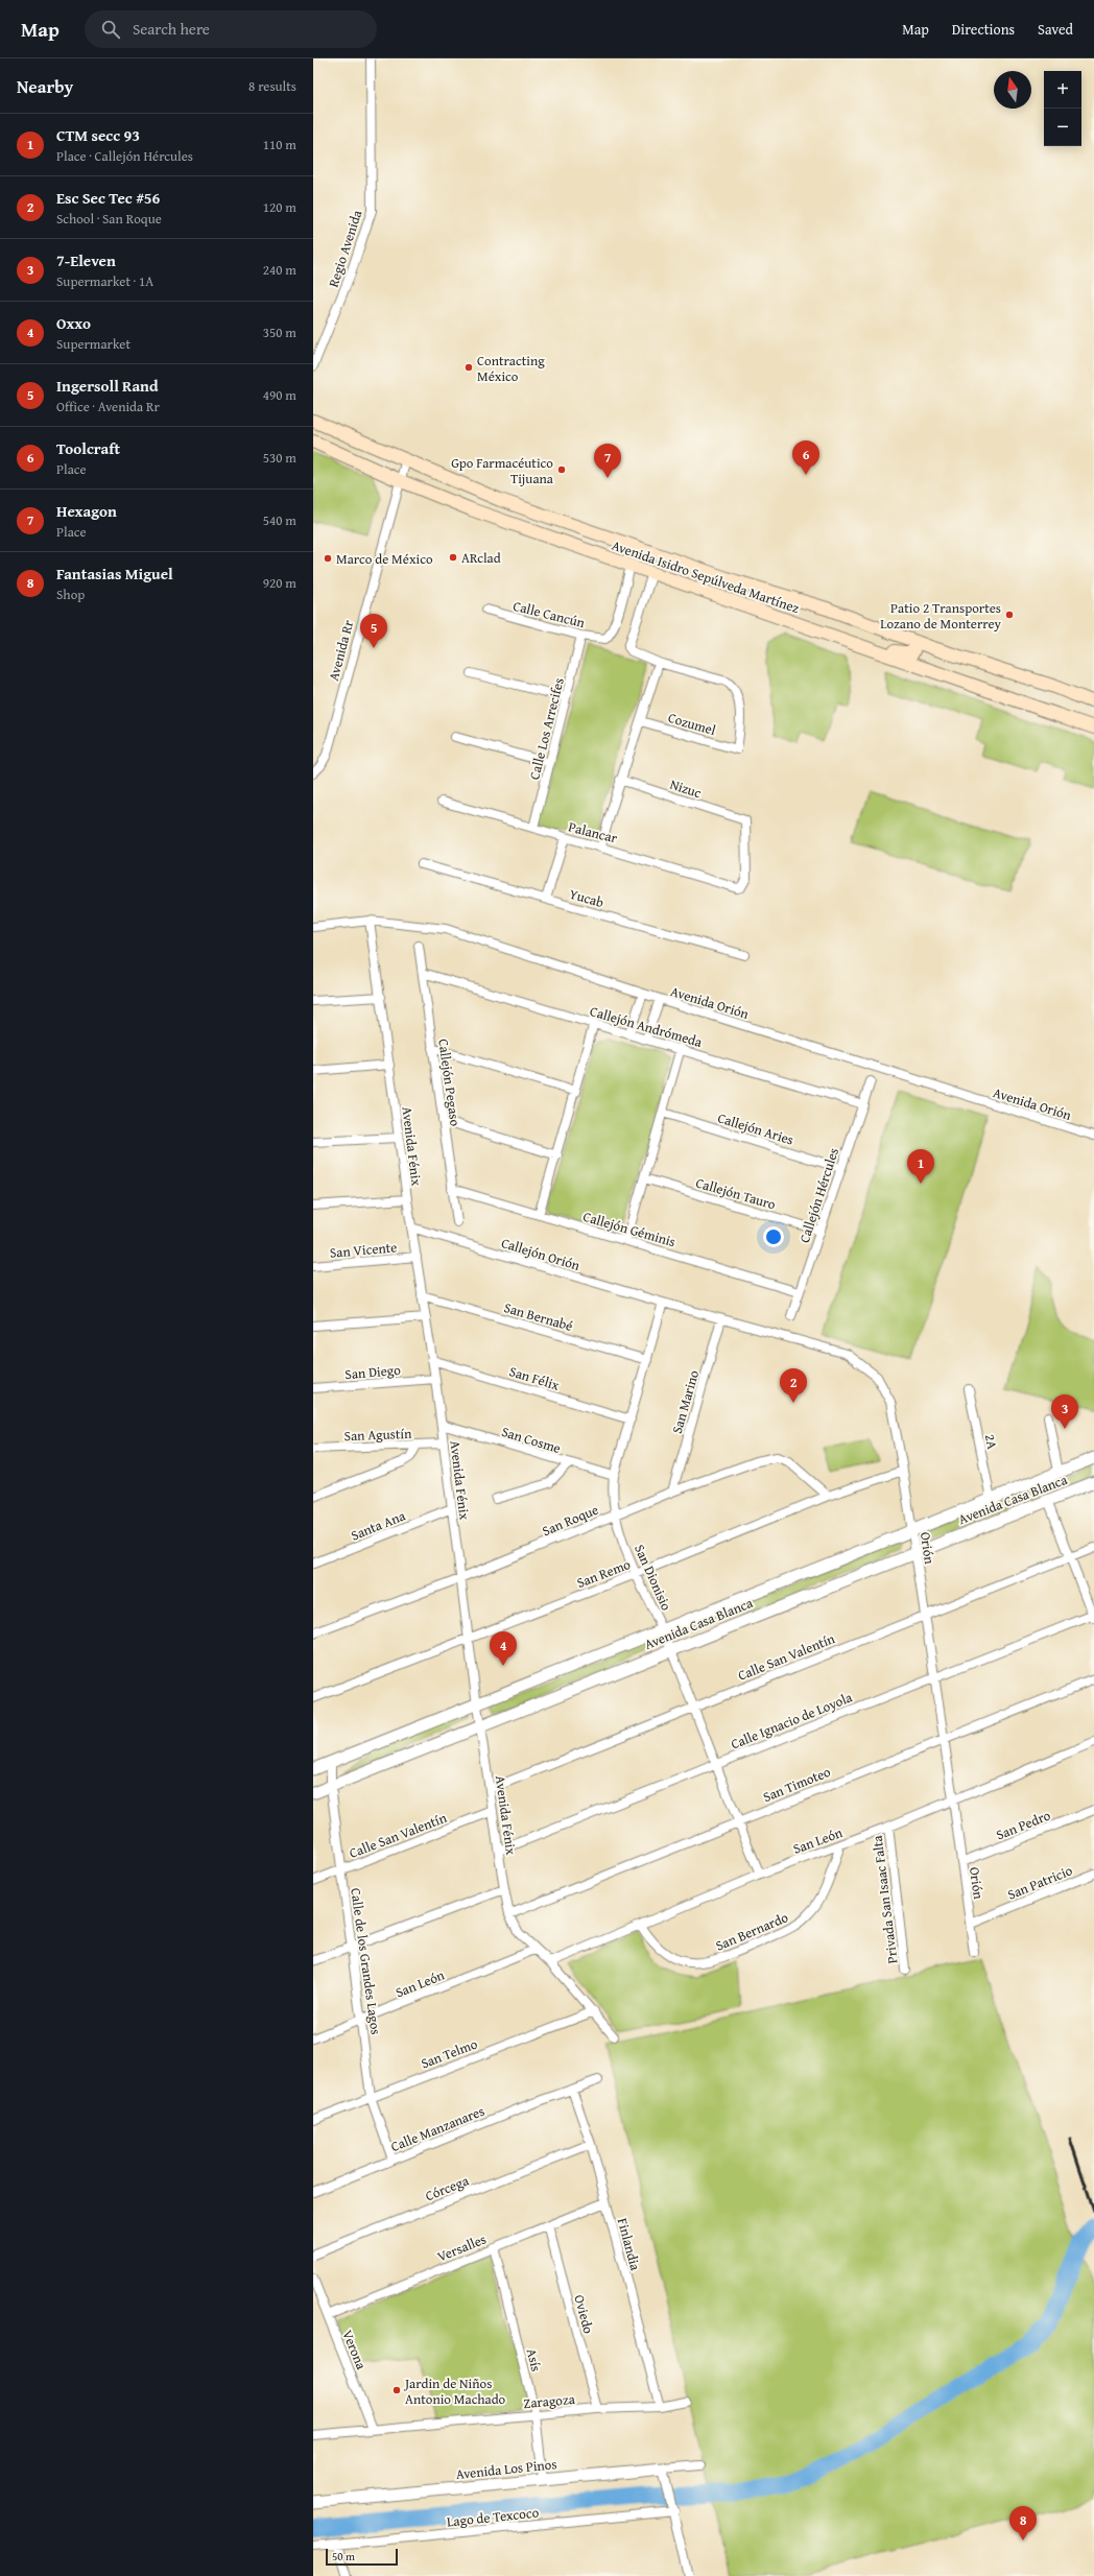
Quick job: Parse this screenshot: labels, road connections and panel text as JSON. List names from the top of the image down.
{
  "streets": {
    "main road": ["Avenida Isidro Sepúlveda Martínez"],
    "street": [
      "Regio Avenida",
      "Calle Cancún",
      "Avenida Rr",
      "Cozumel",
      "Calle Los Arrecifes",
      "Nizuc",
      "Palancar",
      "Yucab",
      "Avenida Orión",
      "Callejón Andrómeda",
      "Callejón Pegaso",
      "Callejón Aries",
      "Avenida Fénix",
      "Callejón Tauro",
      "Callejón Hércules",
      "Callejón Géminis",
      "San Vicente",
      "Callejón Orión",
      "San Bernabé",
      "San Diego",
      "San Félix",
      "San Marino",
      "San Agustín",
      "San Cosme",
      "2A",
      "Avenida Casa Blanca",
      "San Roque",
      "Santa Ana",
      "Orión",
      "San Remo",
      "San Dionisio",
      "Calle San Valentín",
      "Calle Ignacio de Loyola",
      "San Timoteo",
      "San Pedro",
      "San León",
      "San Patricio",
      "Privada San Isaac Falta",
      "San Bernardo",
      "Calle de los Grandes Lagos",
      "San Telmo",
      "Calle Manzanares",
      "Córcega",
      "Finlandia",
      "Versalles",
      "Oviedo",
      "Verona",
      "Asís",
      "Zaragoza",
      "Avenida Los Pinos",
      "Lago de Texcoco"
    ]
  },
  "crossings": [
    ["Avenida Isidro Sepúlveda Martínez", "Calle Cancún"],
    ["Avenida Isidro Sepúlveda Martínez", "Avenida Rr"],
    ["Calle Cancún", "Calle Los Arrecifes"],
    ["Calle Los Arrecifes", "Palancar"],
    ["Nizuc", "Palancar"],
    ["Avenida Orión", "Avenida Fénix"],
    ["Callejón Andrómeda", "Callejón Pegaso"],
    ["Callejón Andrómeda", "Callejón Hércules"],
    ["Callejón Pegaso", "Callejón Géminis"],
    ["Callejón Aries", "Callejón Hércules"],
    ["Avenida Fénix", "San Vicente"],
    ["Avenida Fénix", "Callejón Orión"],
    ["Avenida Fénix", "San Bernabé"],
    ["Avenida Fénix", "San Diego"],
    ["Avenida Fénix", "San Félix"],
    ["Avenida Fénix", "San Agustín"],
    ["Avenida Fénix", "San Cosme"],
    ["Avenida Fénix", "Avenida Casa Blanca"],
    ["Avenida Fénix", "San Roque"],
    ["Avenida Fénix", "Santa Ana"],
    ["Avenida Fénix", "San Remo"],
    ["Avenida Fénix", "Calle San Valentín"],
    ["Avenida Fénix", "Calle Ignacio de Loyola"],
    ["Avenida Fénix", "San Timoteo"],
    ["Avenida Fénix", "San León"],
    ["Avenida Fénix", "San Telmo"],
    ["Callejón Tauro", "Callejón Hércules"],
    ["Callejón Hércules", "Callejón Géminis"],
    ["Callejón Orión", "Orión"],
    ["Callejón Orión", "San Dionisio"],
    ["San Bernabé", "San Dionisio"],
    ["San Félix", "San Dionisio"],
    ["San Marino", "San Roque"],
    ["San Marino", "Orión"],
    ["San Cosme", "San Dionisio"],
    ["2A", "Avenida Casa Blanca"],
    ["Avenida Casa Blanca", "Orión"],
    ["Avenida Casa Blanca", "San Dionisio"],
    ["Avenida Casa Blanca", "Calle de los Grandes Lagos"],
    ["San Roque", "San Remo"],
    ["San Roque", "San Dionisio"],
    ["Orión", "San Remo"],
    ["Orión", "San Dionisio"],
    ["Orión", "Calle San Valentín"],
    ["Orión", "Calle Ignacio de Loyola"],
    ["Orión", "San Timoteo"],
    ["Orión", "San Pedro"],
    ["Orión", "San León"],
    ["Orión", "San Patricio"],
    ["San Remo", "San Dionisio"],
    ["San Dionisio", "Calle San Valentín"],
    ["San Dionisio", "Calle Ignacio de Loyola"],
    ["San Dionisio", "San Timoteo"],
    ["San Dionisio", "San León"],
    ["Calle San Valentín", "Calle de los Grandes Lagos"],
    ["San León", "Privada San Isaac Falta"],
    ["San León", "San Bernardo"],
    ["San León", "Calle de los Grandes Lagos"],
    ["Calle de los Grandes Lagos", "San Telmo"],
    ["Calle de los Grandes Lagos", "Calle Manzanares"],
    ["Calle Manzanares", "Finlandia"],
    ["Córcega", "Finlandia"],
    ["Finlandia", "Versalles"],
    ["Finlandia", "Zaragoza"],
    ["Versalles", "Oviedo"],
    ["Versalles", "Verona"],
    ["Versalles", "Asís"],
    ["Oviedo", "Zaragoza"],
    ["Verona", "Zaragoza"],
    ["Asís", "Zaragoza"],
    ["Asís", "Avenida Los Pinos"]
  ],
  "places": [
    "Contracting México",
    "Gpo Farmacéutico Tijuana",
    "ARclad",
    "Marco de México",
    "Patio 2 Transportes Lozano de Monterrey",
    "Jardin de Niños Antonio Machado"
  ],
  "scale_bar": "50 m",
  "north": "top",
  "page": {
    "header": "Map",
    "search": "Search here",
    "nav": ["Map", "Directions", "Saved"],
    "heading": ["Nearby", "8 results"],
    "map_buttons": ["+", "−"],
    "list": [
      {
        "mark": "1",
        "name": "CTM secc 93",
        "note": "Place · Callejón Hércules",
        "value": "110 m"
      },
      {
        "mark": "2",
        "name": "Esc Sec Tec #56",
        "note": "School · San Roque",
        "value": "120 m"
      },
      {
        "mark": "3",
        "name": "7-Eleven",
        "note": "Supermarket · 1A",
        "value": "240 m"
      },
      {
        "mark": "4",
        "name": "Oxxo",
        "note": "Supermarket",
        "value": "350 m"
      },
      {
        "mark": "5",
        "name": "Ingersoll Rand",
        "note": "Office · Avenida Rr",
        "value": "490 m"
      },
      {
        "mark": "6",
        "name": "Toolcraft",
        "note": "Place",
        "value": "530 m"
      },
      {
        "mark": "7",
        "name": "Hexagon",
        "note": "Place",
        "value": "540 m"
      },
      {
        "mark": "8",
        "name": "Fantasias Miguel",
        "note": "Shop",
        "value": "920 m"
      }
    ],
    "pins": [
      "6",
      "7",
      "5",
      "1",
      "2",
      "3",
      "4",
      "8"
    ],
    "scale": "50 m"
  }
}
